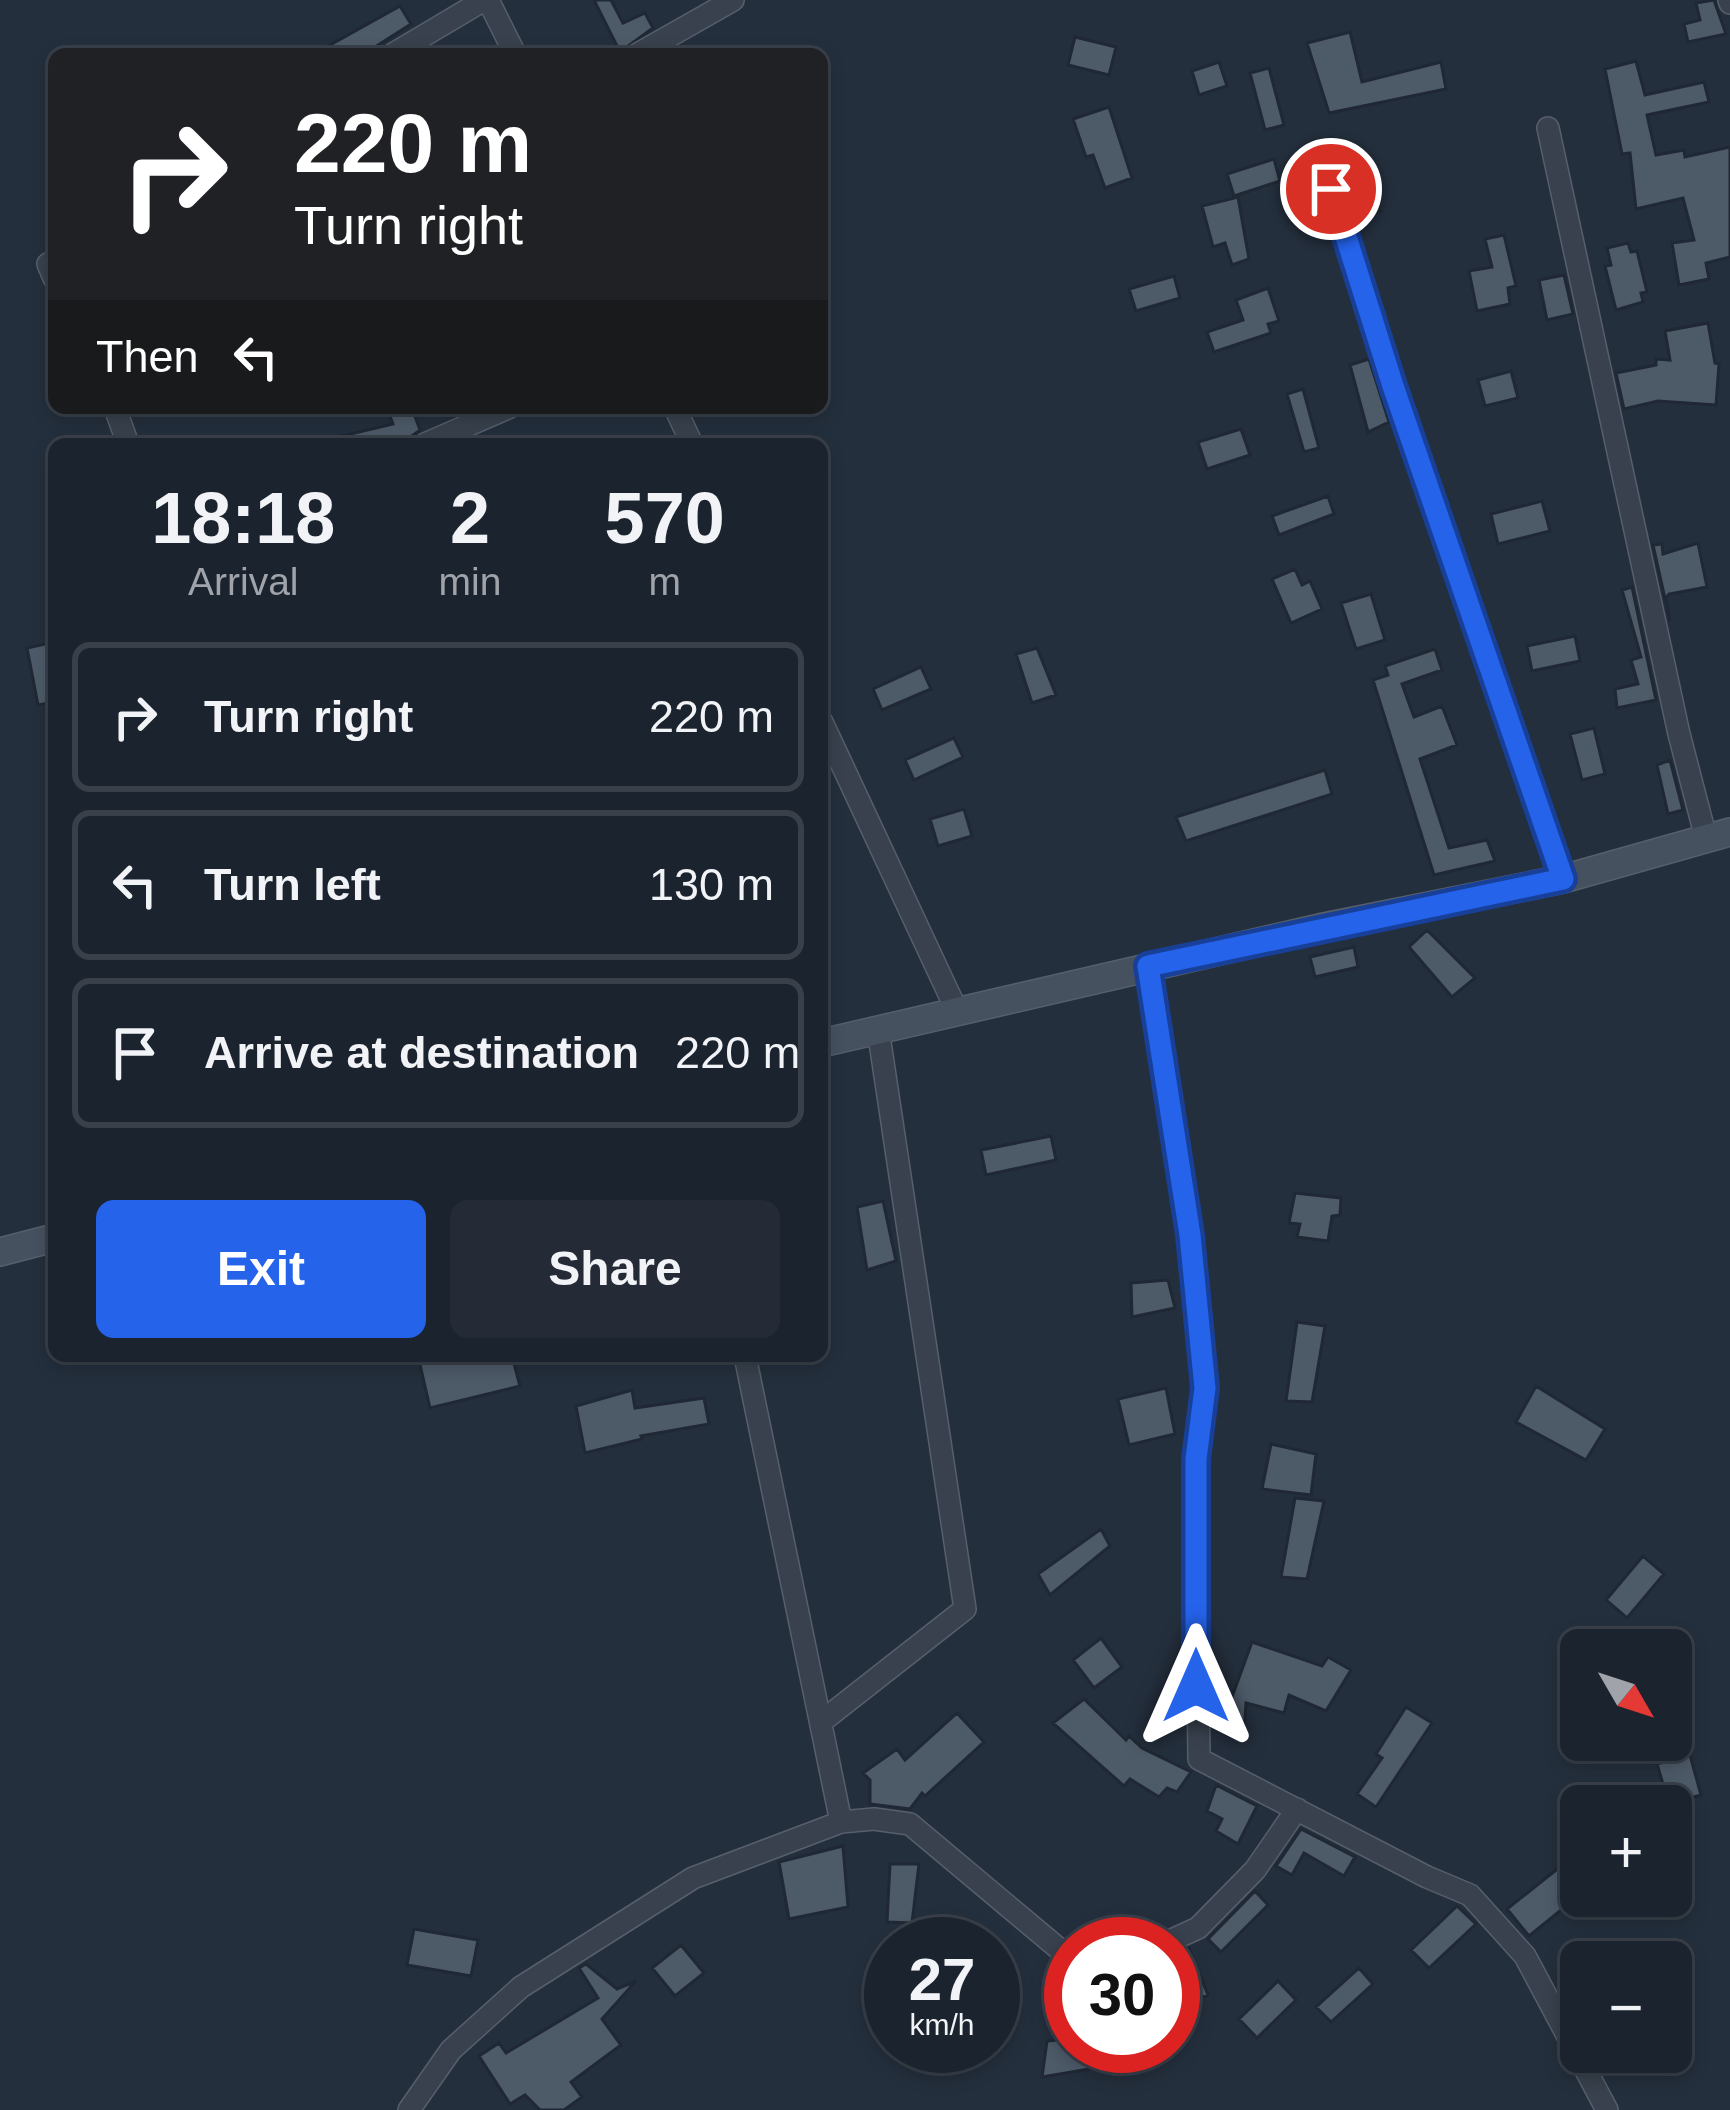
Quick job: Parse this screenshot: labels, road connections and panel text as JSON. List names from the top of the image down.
{
  "north": "bottom right",
  "page": {
    "turn": ["220 m", "Turn right"],
    "then": "Then",
    "eta": [
      "18:18",
      "Arrival",
      "2",
      "min",
      "570",
      "m"
    ],
    "list": [
      {
        "name": "Turn right",
        "value": "220 m"
      },
      {
        "name": "Turn left",
        "value": "130 m"
      },
      {
        "name": "Arrive at destination",
        "value": "220 m"
      }
    ],
    "buttons": ["Exit", "Share"],
    "map_buttons": ["+", "−"],
    "speed": "27 km/h",
    "limit": "30"
  }
}
